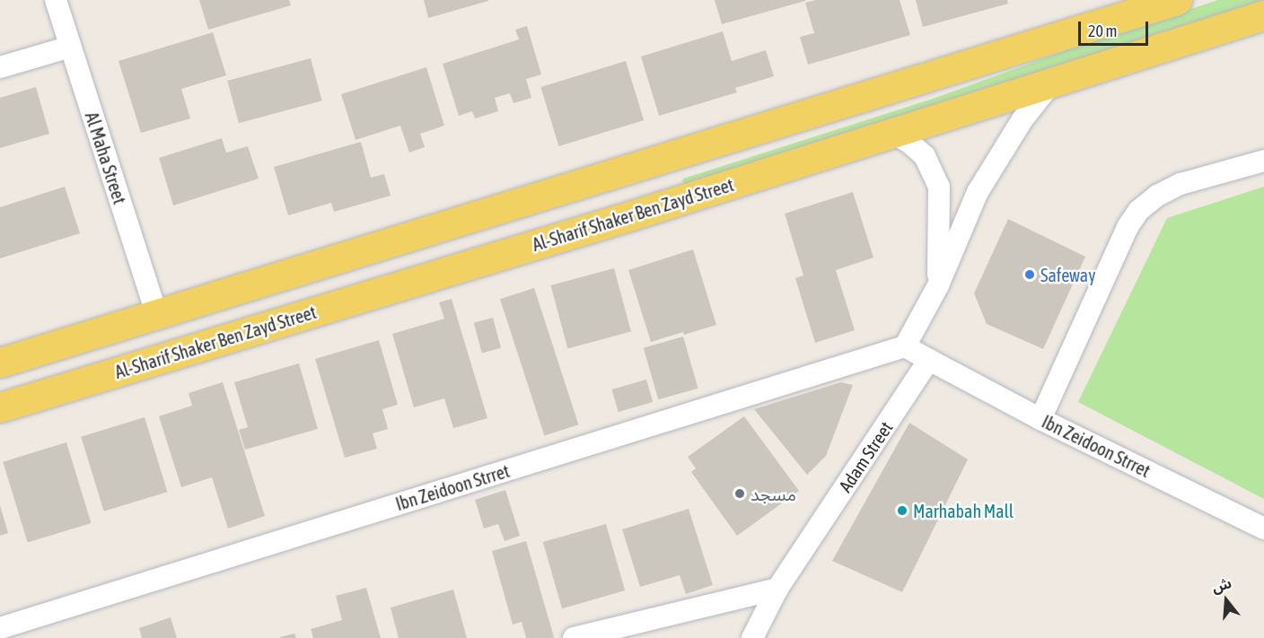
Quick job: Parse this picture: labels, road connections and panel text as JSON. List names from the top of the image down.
{
  "streets": {
    "main road": ["Al-Sharif Shaker Ben Zayd Street"],
    "street": ["Al Maha Street", "Ibn Zeidoon Strret", "Adam Street"]
  },
  "crossings": [
    ["Ibn Zeidoon Strret", "Adam Street"]
  ],
  "places": ["Safeway", "مسجد", "Marhabah Mall"],
  "scale_bar": "20 m",
  "north": "top"
}
